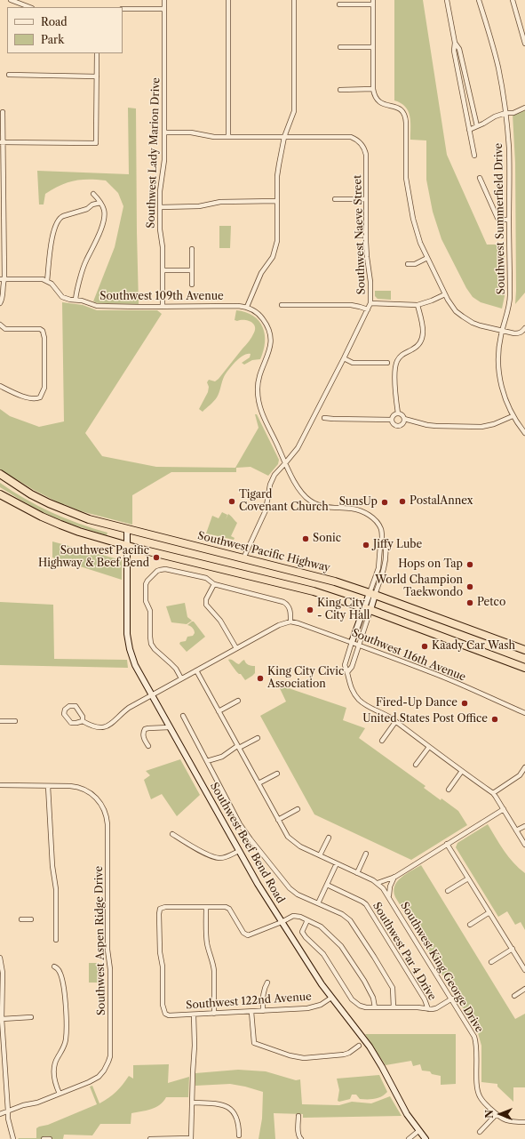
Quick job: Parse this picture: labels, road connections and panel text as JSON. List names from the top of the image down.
{
  "streets": {
    "highway": ["Southwest Pacific Highway"],
    "main road": ["Southwest Beef Bend Road"],
    "street": [
      "Southwest Lady Marion Drive",
      "Southwest Summerfield Drive",
      "Southwest Naeve Street",
      "Southwest 109th Avenue",
      "Southwest 116th Avenue",
      "Southwest Aspen Ridge Drive",
      "Southwest Par 4 Drive",
      "Southwest King George Drive",
      "Southwest 122nd Avenue"
    ]
  },
  "crossings": [
    ["Southwest Lady Marion Drive", "Southwest Naeve Street"],
    ["Southwest Lady Marion Drive", "Southwest 109th Avenue"],
    ["Southwest Naeve Street", "Southwest Pacific Highway"],
    ["Southwest Pacific Highway", "Southwest Beef Bend Road"],
    ["Southwest Beef Bend Road", "Southwest 122nd Avenue"]
  ],
  "places": [
    "Tigard Covenant Church",
    "PostalAnnex",
    "SunsUp",
    "Sonic",
    "Jiffy Lube",
    "Southwest Pacific Highway & Beef Bend",
    "Hops on Tap",
    "World Champion Taekwondo",
    "Petco",
    "King City - City Hall",
    "Kaady Car Wash",
    "King City Civic Association",
    "Fired-Up Dance",
    "United States Post Office"
  ],
  "legend": ["Road", "Park"],
  "north": "left"
}
